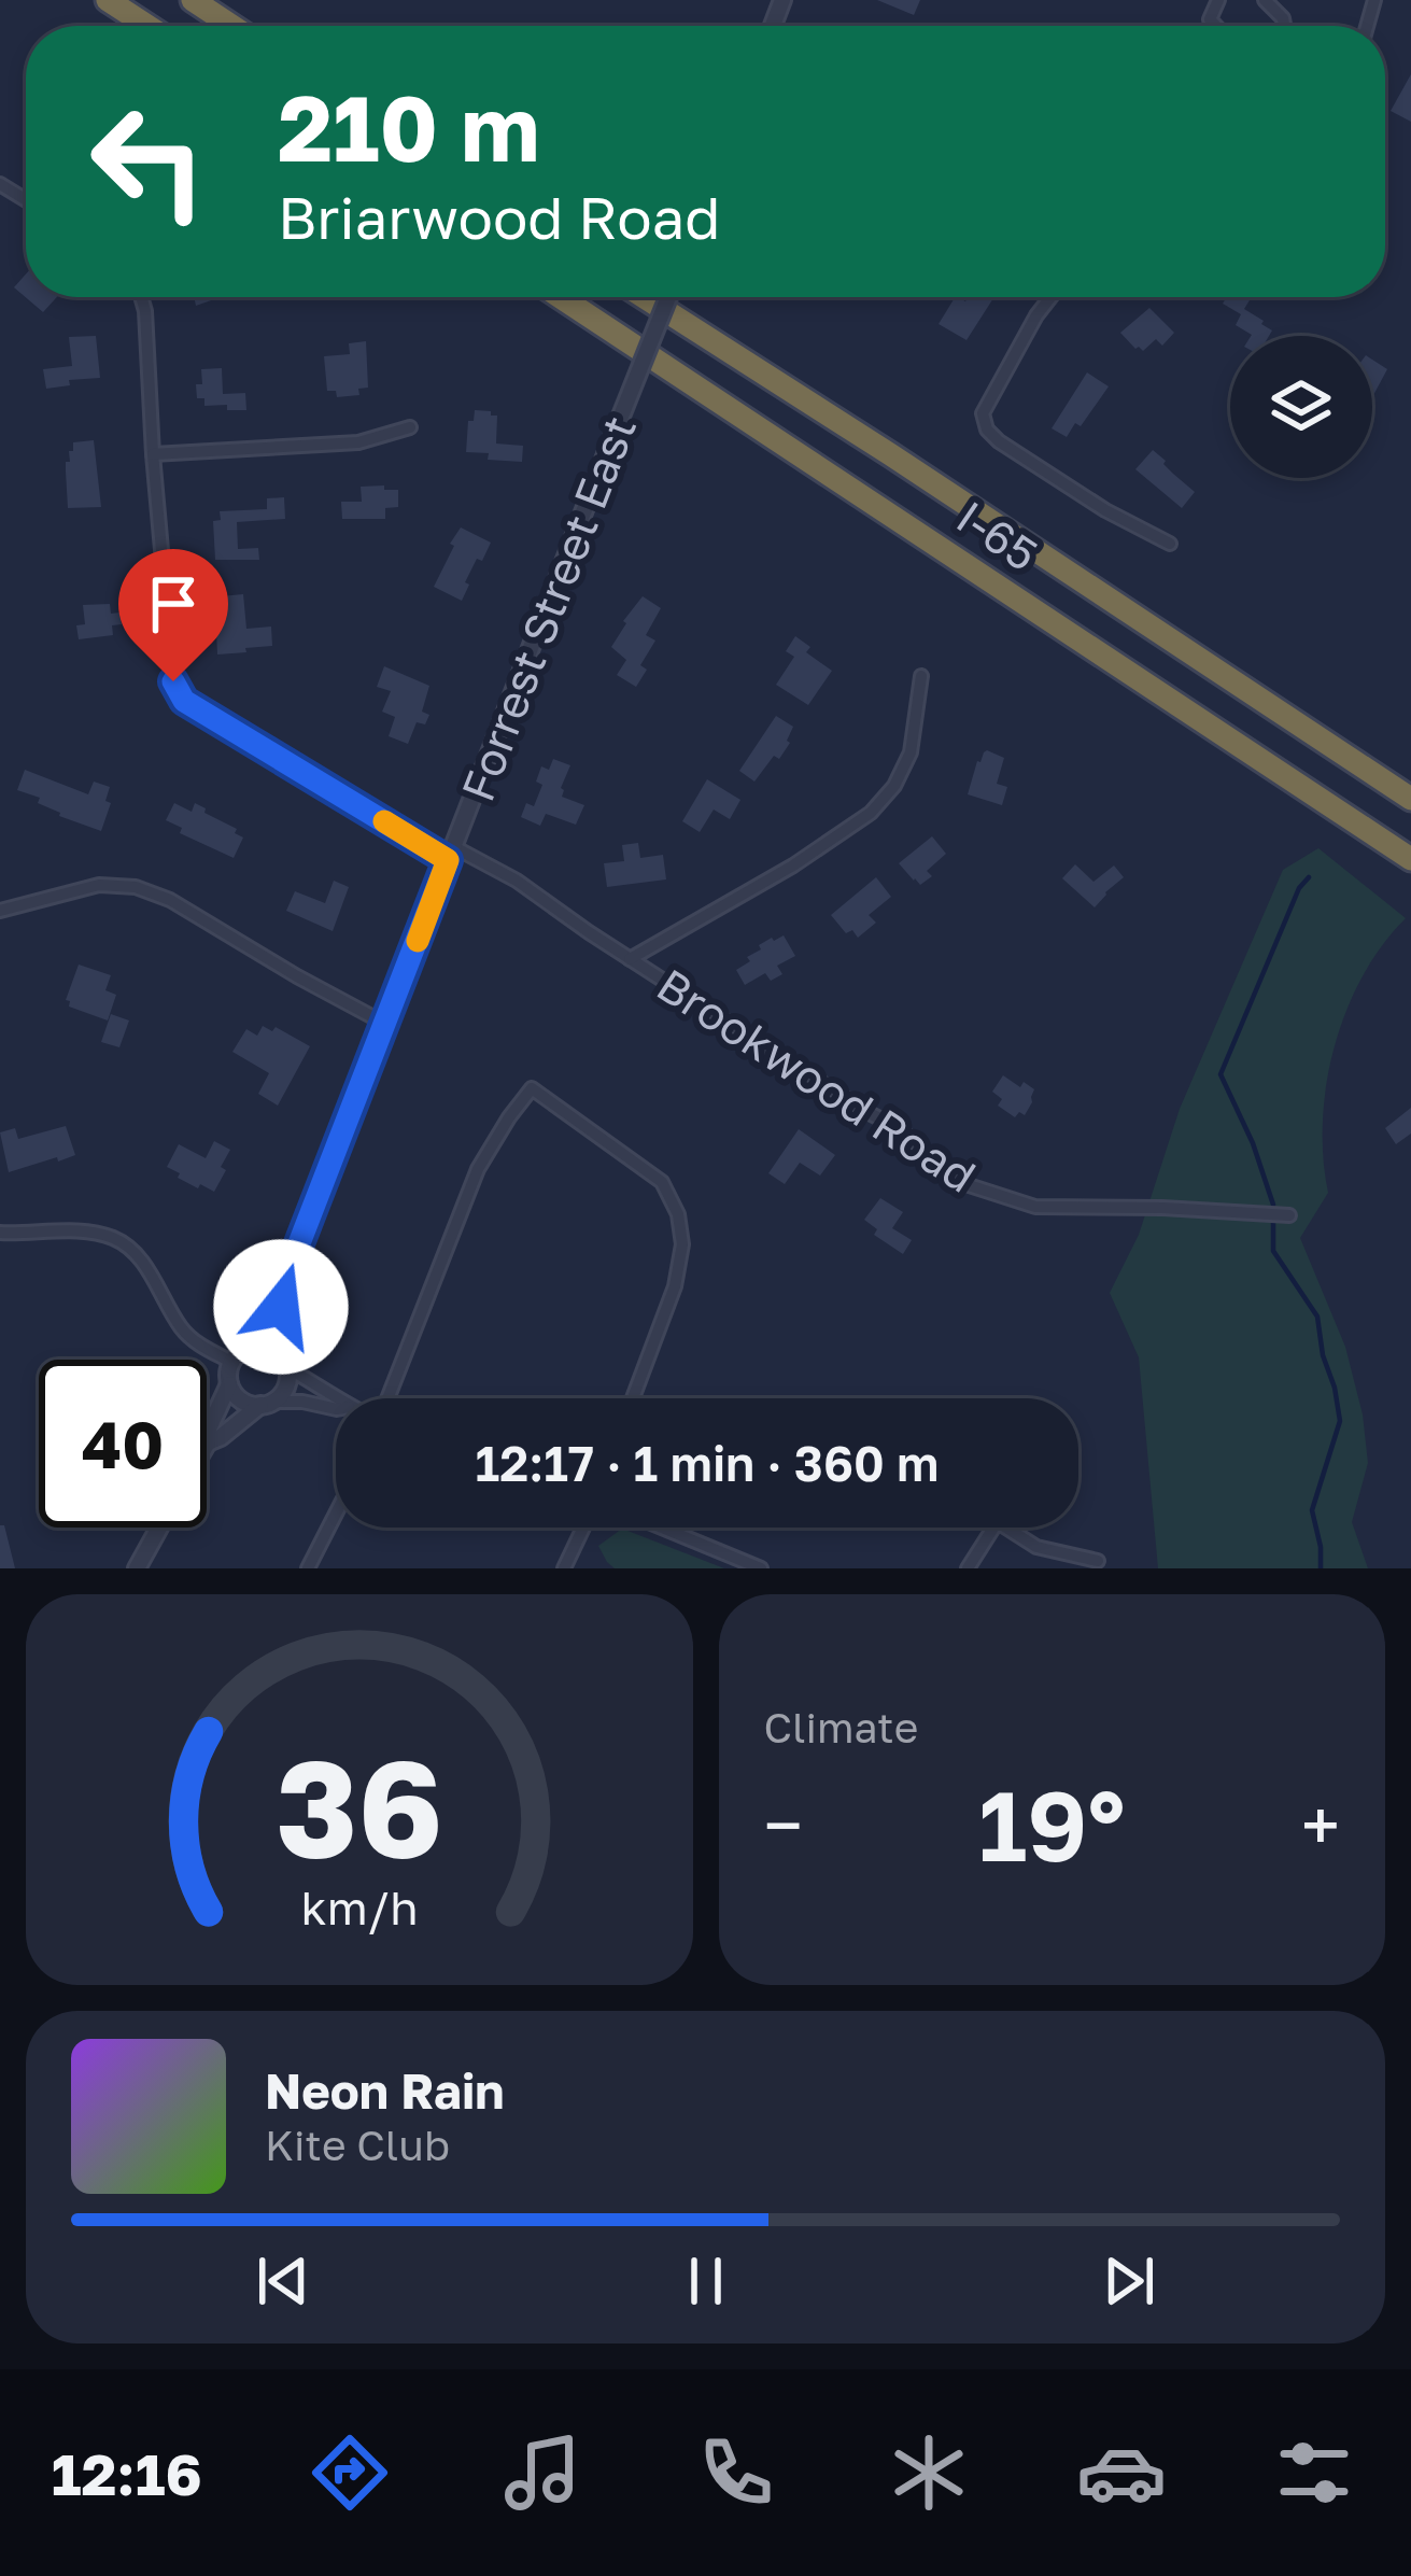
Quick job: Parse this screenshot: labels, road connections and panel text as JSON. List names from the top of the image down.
{
  "streets": {
    "highway": ["I-65"],
    "street": ["Forrest Street East", "Brookwood Road"]
  },
  "crossings": [
    ["Forrest Street East", "Brookwood Road"]
  ],
  "page": {
    "turn": ["210 m", "Briarwood Road"],
    "limit": "40",
    "trip": "12:17 · 1 min · 360 m",
    "tile": "Climate",
    "heat": ["−", "19°", "+"],
    "song": ["Neon Rain", "Kite Club"],
    "tabs": "12:16",
    "gauge": ["36", "km/h"]
  }
}
